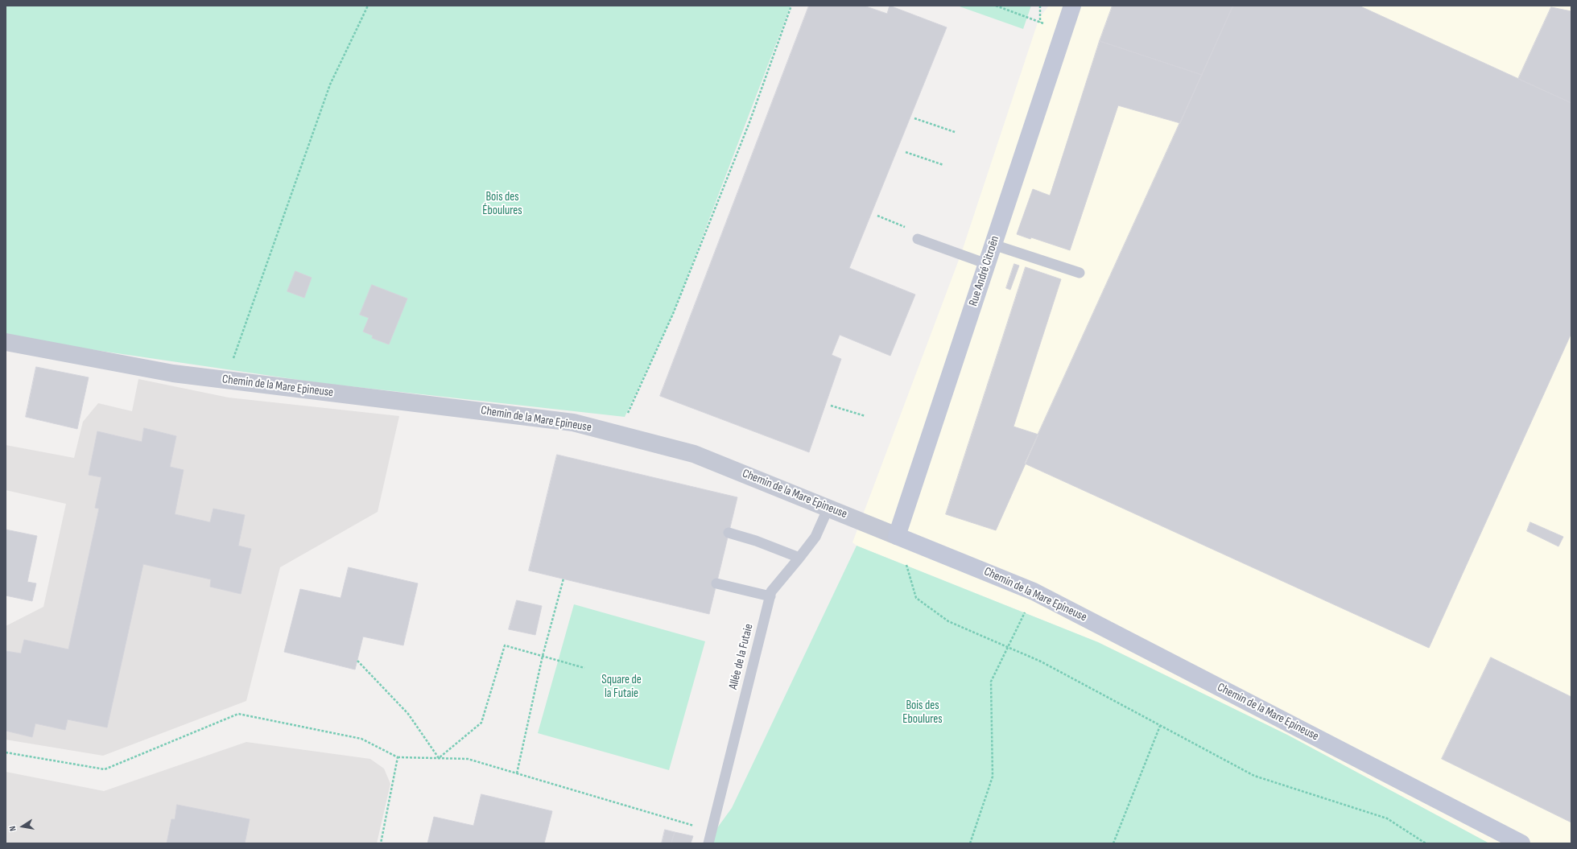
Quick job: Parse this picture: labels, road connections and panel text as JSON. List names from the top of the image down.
{
  "streets": {
    "main road": ["Rue André Citroën", "Chemin de la Mare Epineuse"],
    "lane": ["Allée de la Futaie"]
  },
  "crossings": [
    ["Rue André Citroën", "Chemin de la Mare Epineuse"],
    ["Chemin de la Mare Epineuse", "Allée de la Futaie"]
  ],
  "parks": ["Bois des Éboulures", "Square de la Futaie", "Bois des Eboulures"],
  "north": "left"
}
